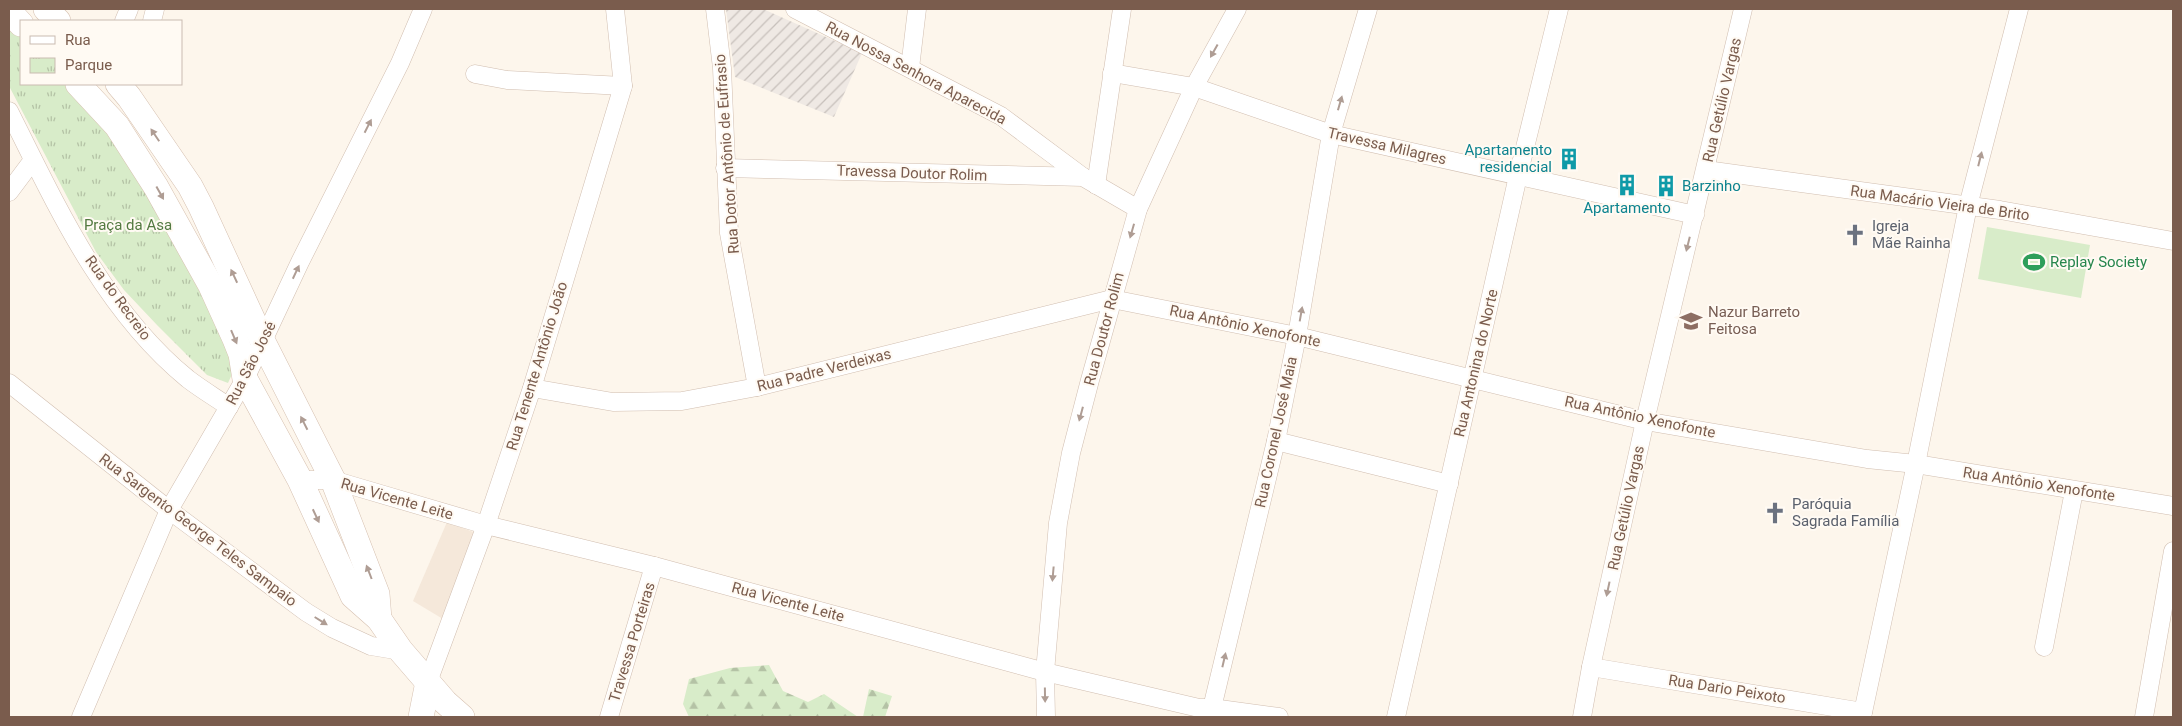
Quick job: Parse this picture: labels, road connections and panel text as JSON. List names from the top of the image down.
{
  "streets": {
    "main road": ["Rua Tenente Antônio João"],
    "street": [
      "Rua Nossa Senhora Aparecida",
      "Rua Getúlio Vargas",
      "Travessa Milagres",
      "Rua Dotor Antônio de Eufrasio",
      "Travessa Doutor Rolim",
      "Rua Macário Vieira de Brito",
      "Rua do Recreio",
      "Rua Antônio Xenofonte",
      "Rua Doutor Rolim",
      "Rua São José",
      "Rua Antonina do Norte",
      "Rua Padre Verdeixas",
      "Rua Coronel José Maia",
      "Rua Vicente Leite",
      "Rua Sargento George Teles Sampaio",
      "Travessa Porteiras",
      "Rua Dario Peixoto"
    ]
  },
  "crossings": [
    ["Rua Nossa Senhora Aparecida", "Travessa Doutor Rolim"],
    ["Rua Nossa Senhora Aparecida", "Rua Doutor Rolim"],
    ["Rua Getúlio Vargas", "Travessa Milagres"],
    ["Rua Getúlio Vargas", "Rua Macário Vieira de Brito"],
    ["Rua Getúlio Vargas", "Rua Antônio Xenofonte"],
    ["Rua Getúlio Vargas", "Rua Dario Peixoto"],
    ["Travessa Milagres", "Rua Doutor Rolim"],
    ["Travessa Milagres", "Rua Antonina do Norte"],
    ["Travessa Milagres", "Rua Coronel José Maia"],
    ["Rua Dotor Antônio de Eufrasio", "Travessa Doutor Rolim"],
    ["Rua Dotor Antônio de Eufrasio", "Rua Padre Verdeixas"],
    ["Rua do Recreio", "Rua São José"],
    ["Rua Antônio Xenofonte", "Rua Doutor Rolim"],
    ["Rua Antônio Xenofonte", "Rua Antonina do Norte"],
    ["Rua Antônio Xenofonte", "Rua Padre Verdeixas"],
    ["Rua Antônio Xenofonte", "Rua Coronel José Maia"],
    ["Rua Doutor Rolim", "Rua Padre Verdeixas"],
    ["Rua Doutor Rolim", "Rua Vicente Leite"],
    ["Rua São José", "Rua Sargento George Teles Sampaio"],
    ["Rua Tenente Antônio João", "Rua Padre Verdeixas"],
    ["Rua Tenente Antônio João", "Rua Vicente Leite"],
    ["Rua Coronel José Maia", "Rua Vicente Leite"],
    ["Rua Vicente Leite", "Travessa Porteiras"]
  ],
  "one_way": [
    "Rua Getúlio Vargas",
    "Rua Doutor Rolim",
    "Rua São José",
    "Rua Coronel José Maia",
    "Rua Sargento George Teles Sampaio"
  ],
  "parks": ["Praça da Asa"],
  "places": {
    "building": ["Apartamento residencial", "Apartamento", "Barzinho"],
    "church": ["Igreja Mãe Rainha", "Paróquia Sagrada Família"],
    "sports": ["Replay Society"],
    "school or university": ["Nazur Barreto Feitosa"]
  },
  "legend": ["Rua", "Parque"]
}
